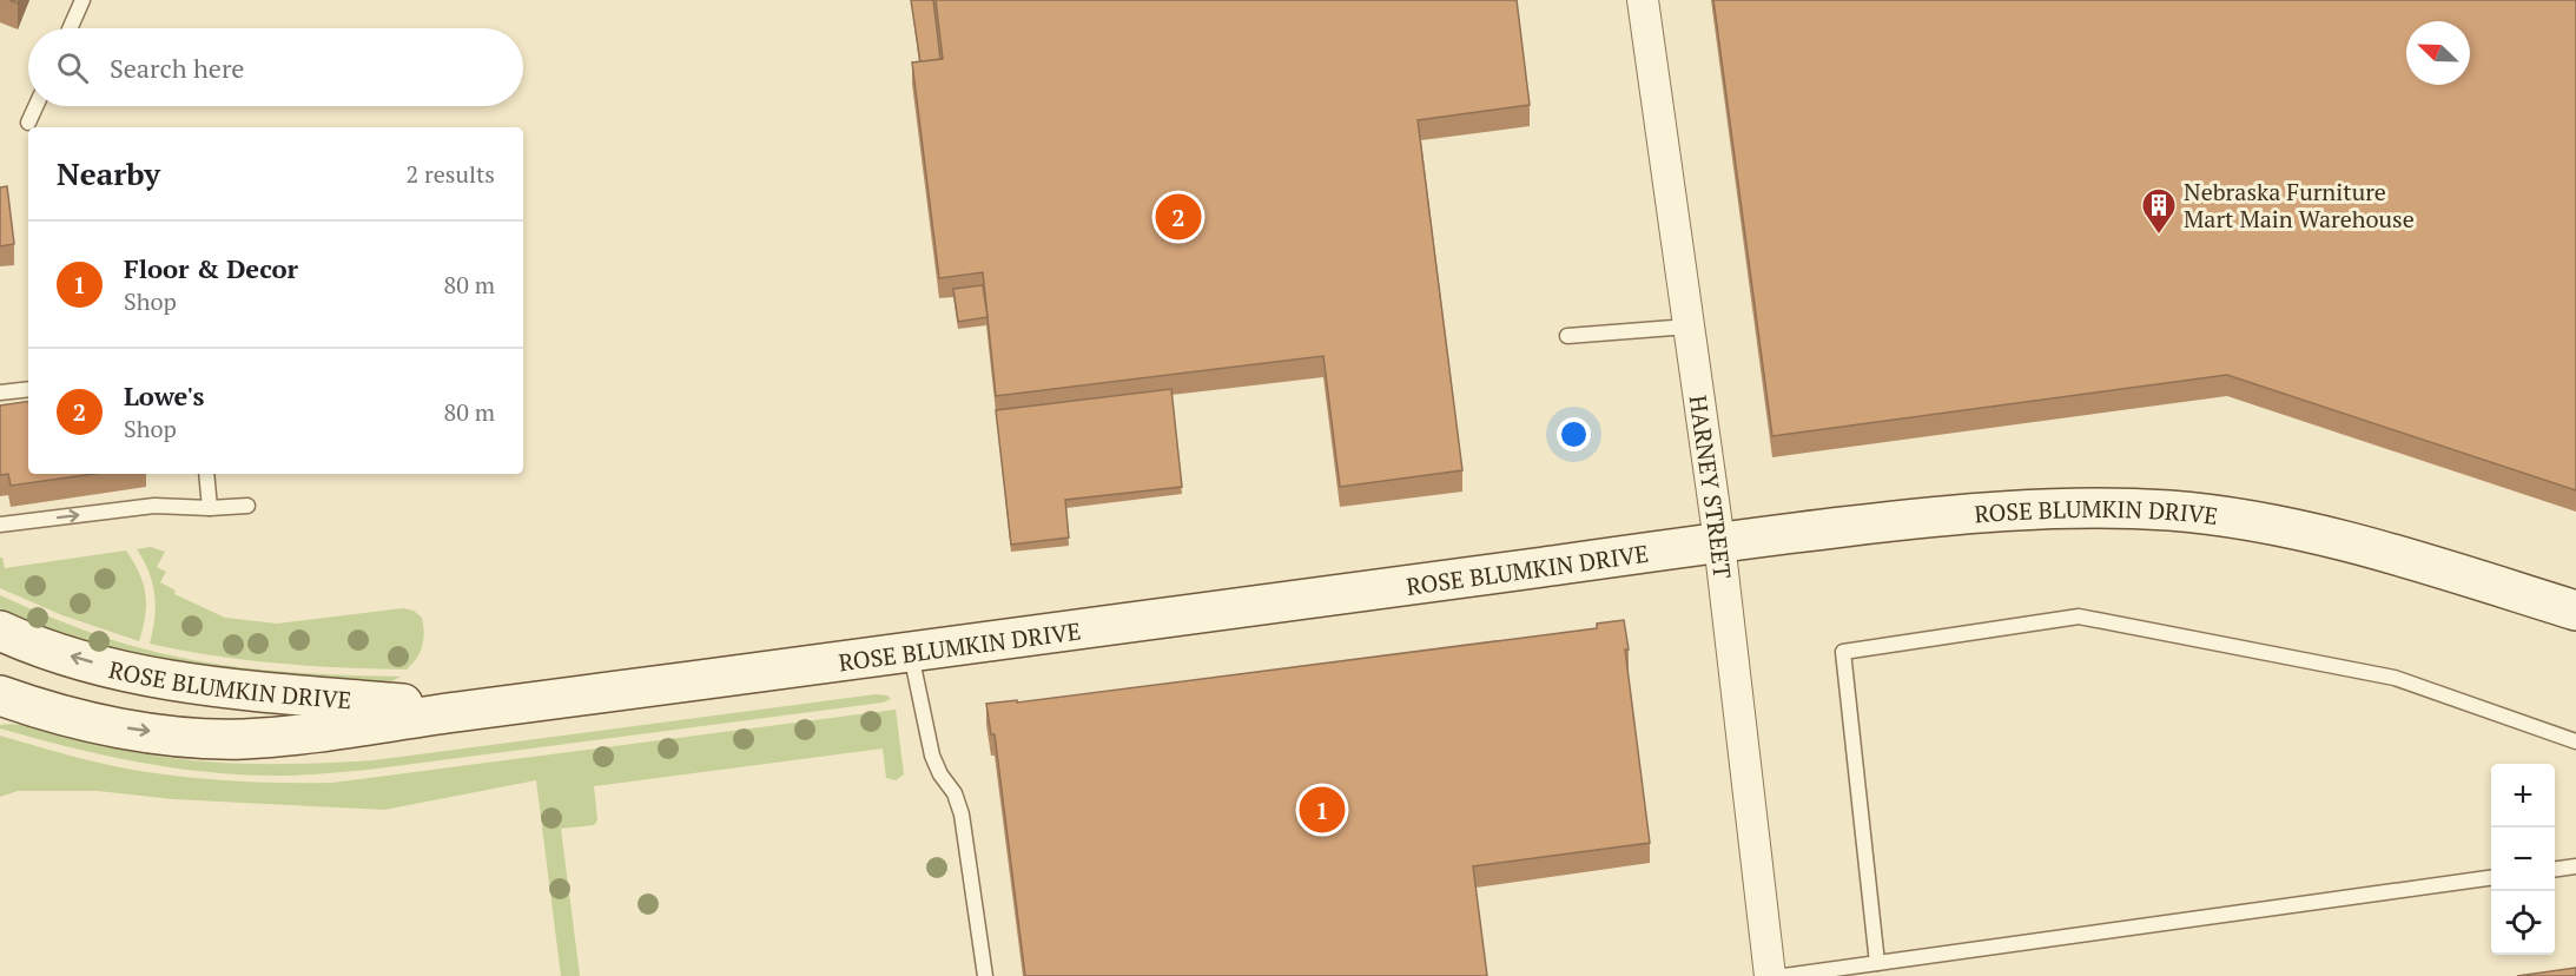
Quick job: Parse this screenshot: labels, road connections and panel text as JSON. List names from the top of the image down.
{
  "streets": {
    "main road": ["ROSE BLUMKIN DRIVE"],
    "street": ["HARNEY STREET"]
  },
  "crossings": [
    ["HARNEY STREET", "ROSE BLUMKIN DRIVE"]
  ],
  "places": {
    "building": ["Nebraska Furniture Mart Main Warehouse"]
  },
  "north": "top left",
  "page": {
    "search": "Search here",
    "heading": ["Nearby", "2 results"],
    "pins": ["2", "1"],
    "list": [
      {
        "mark": "1",
        "name": "Floor & Decor",
        "note": "Shop",
        "value": "80 m"
      },
      {
        "mark": "2",
        "name": "Lowe's",
        "note": "Shop",
        "value": "80 m"
      }
    ],
    "map_buttons": ["+", "−"]
  }
}
